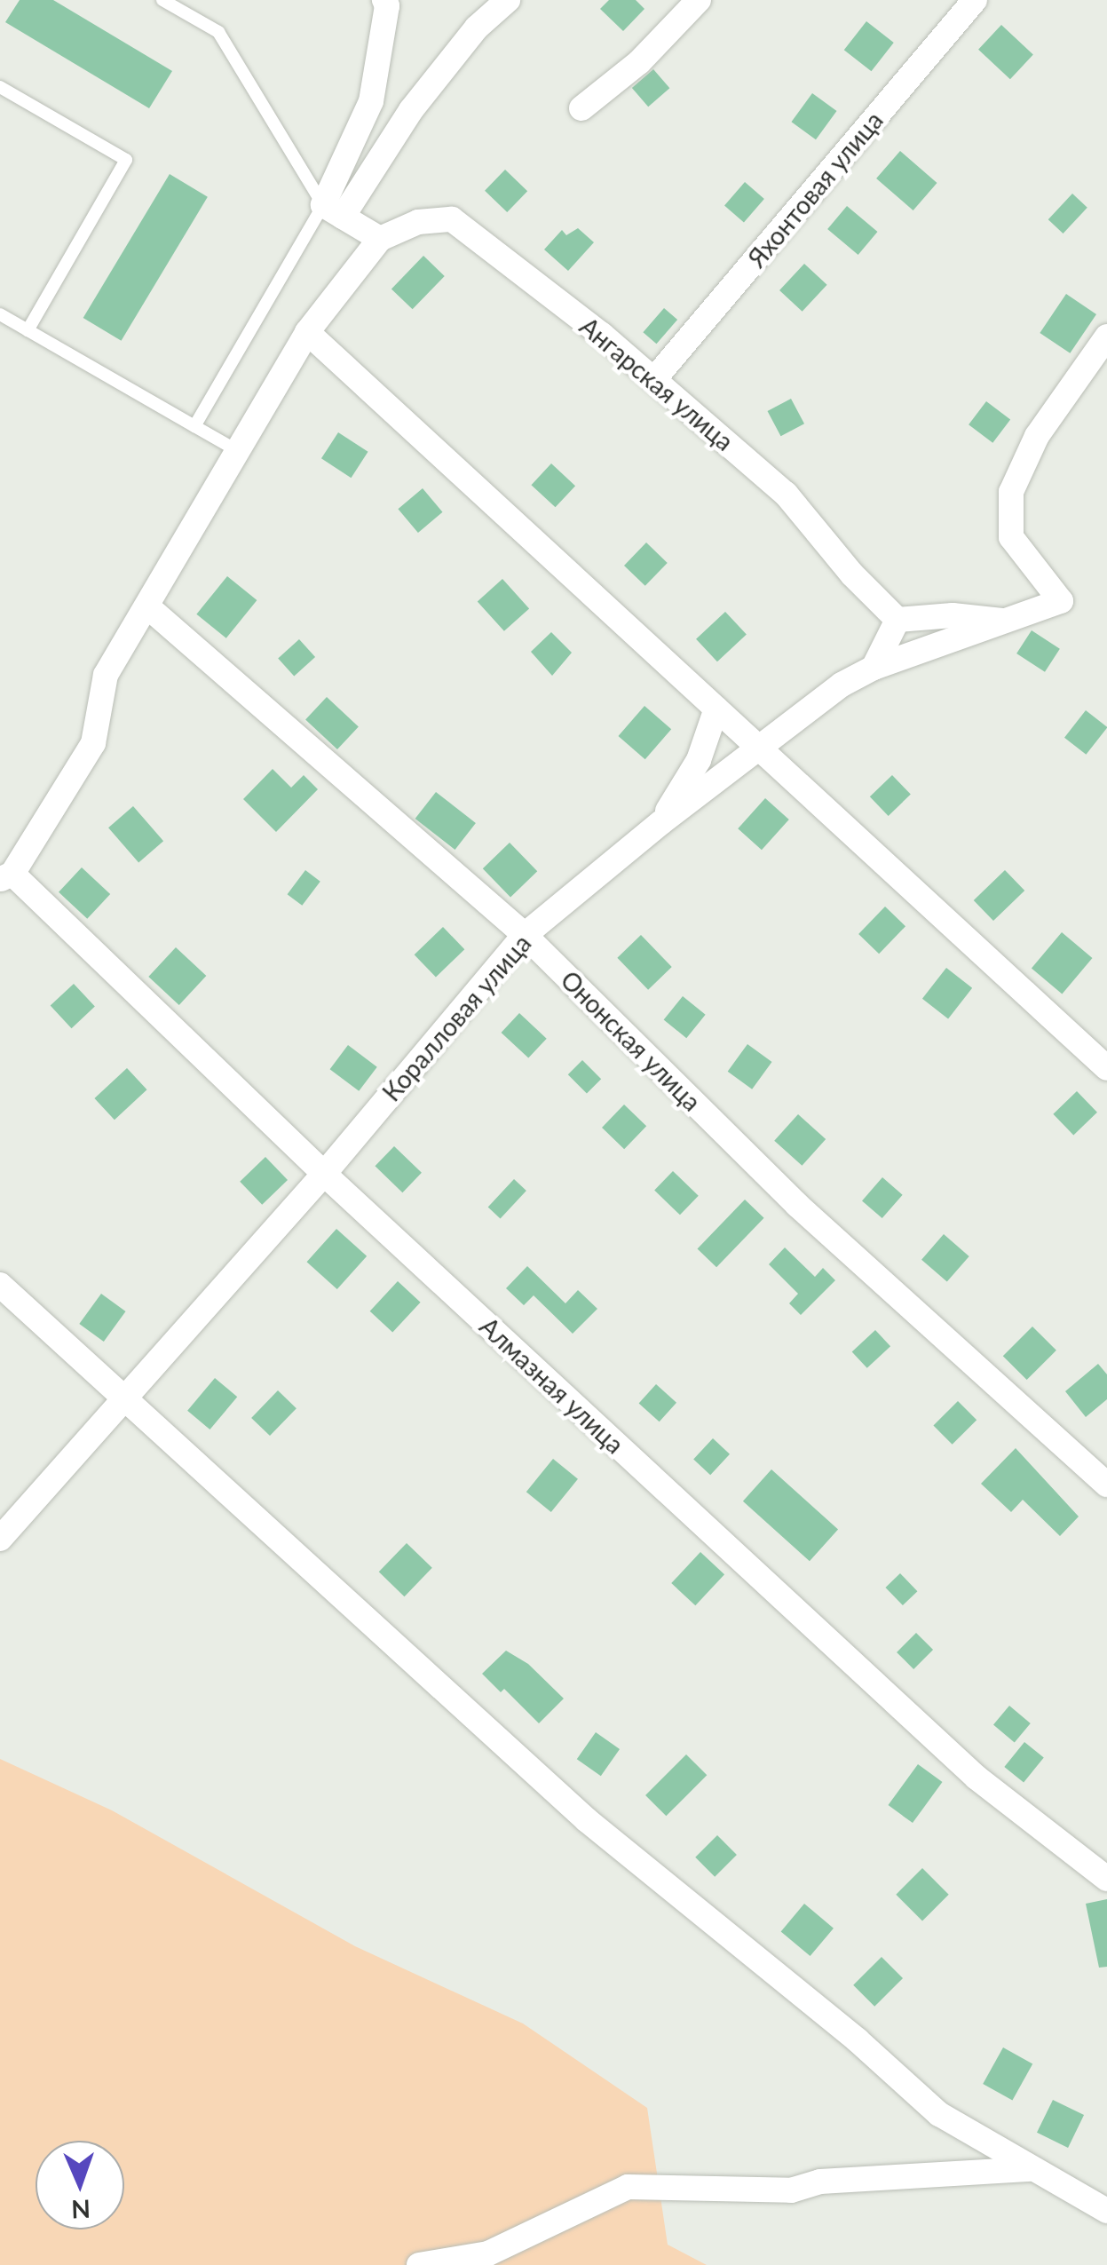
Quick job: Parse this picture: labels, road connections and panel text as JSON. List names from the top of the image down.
{
  "streets": {
    "street": [
      "Яхонтовая улица",
      "Ангарская улица",
      "Коралловая улица",
      "Ононская улица",
      "Алмазная улица"
    ]
  },
  "crossings": [
    ["Яхонтовая улица", "Ангарская улица"],
    ["Коралловая улица", "Ононская улица"],
    ["Коралловая улица", "Алмазная улица"]
  ],
  "north": "bottom"
}
